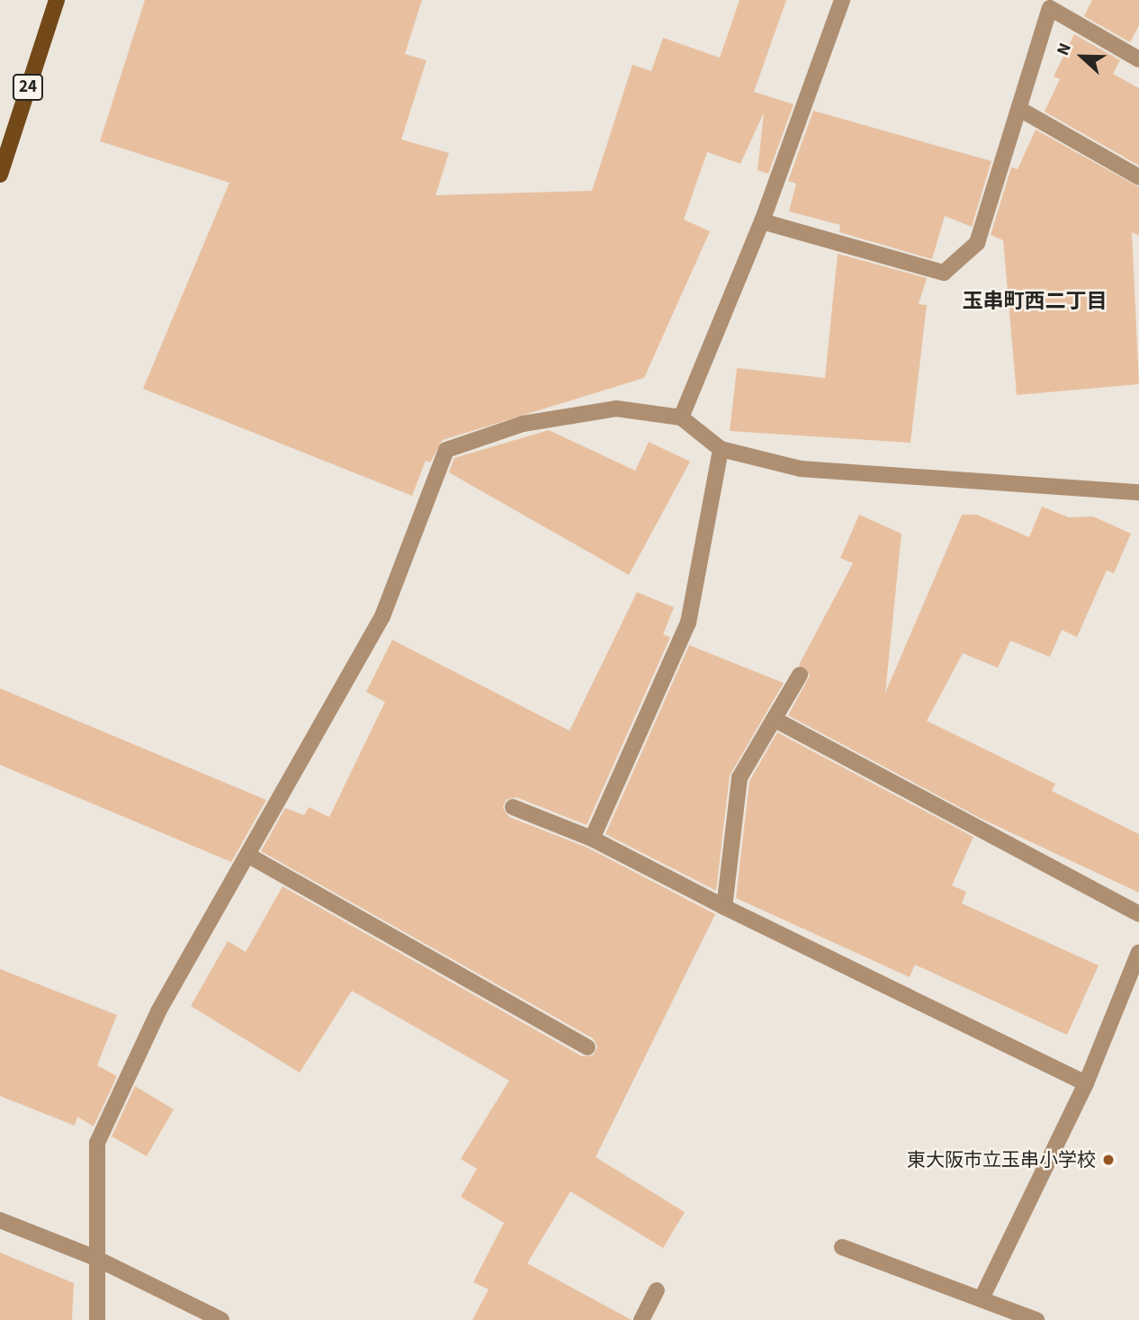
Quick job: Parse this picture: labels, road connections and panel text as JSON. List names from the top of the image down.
{
  "streets": {
    "main road": ["24"]
  },
  "districts": ["玉串町西二丁目"],
  "places": ["東大阪市立玉串小学校"],
  "north": "left"
}
